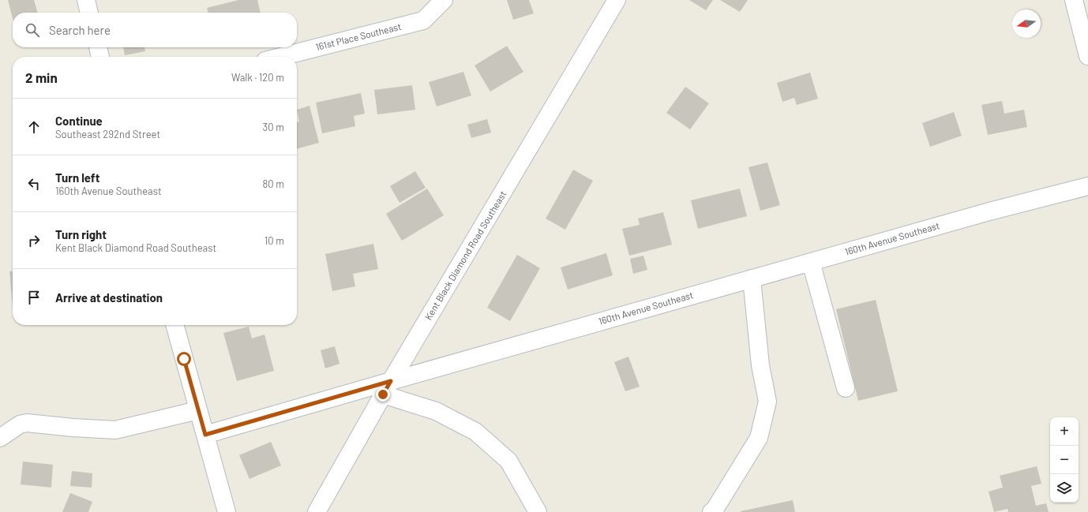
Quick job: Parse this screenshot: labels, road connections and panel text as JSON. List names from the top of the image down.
{
  "streets": {
    "street": ["161st Place Southeast", "160th Avenue Southeast", "Kent Black Diamond Road Southeast"]
  },
  "crossings": [
    ["160th Avenue Southeast", "Kent Black Diamond Road Southeast"]
  ],
  "north": "left",
  "page": {
    "search": "Search here",
    "heading": ["2 min", "Walk · 120 m"],
    "list": [
      ["Continue", "Southeast 292nd Street", "30 m"],
      ["Turn left", "160th Avenue Southeast", "80 m"],
      ["Turn right", "Kent Black Diamond Road Southeast", "10 m"],
      "Arrive at destination"
    ],
    "map_buttons": ["+", "−"]
  }
}
